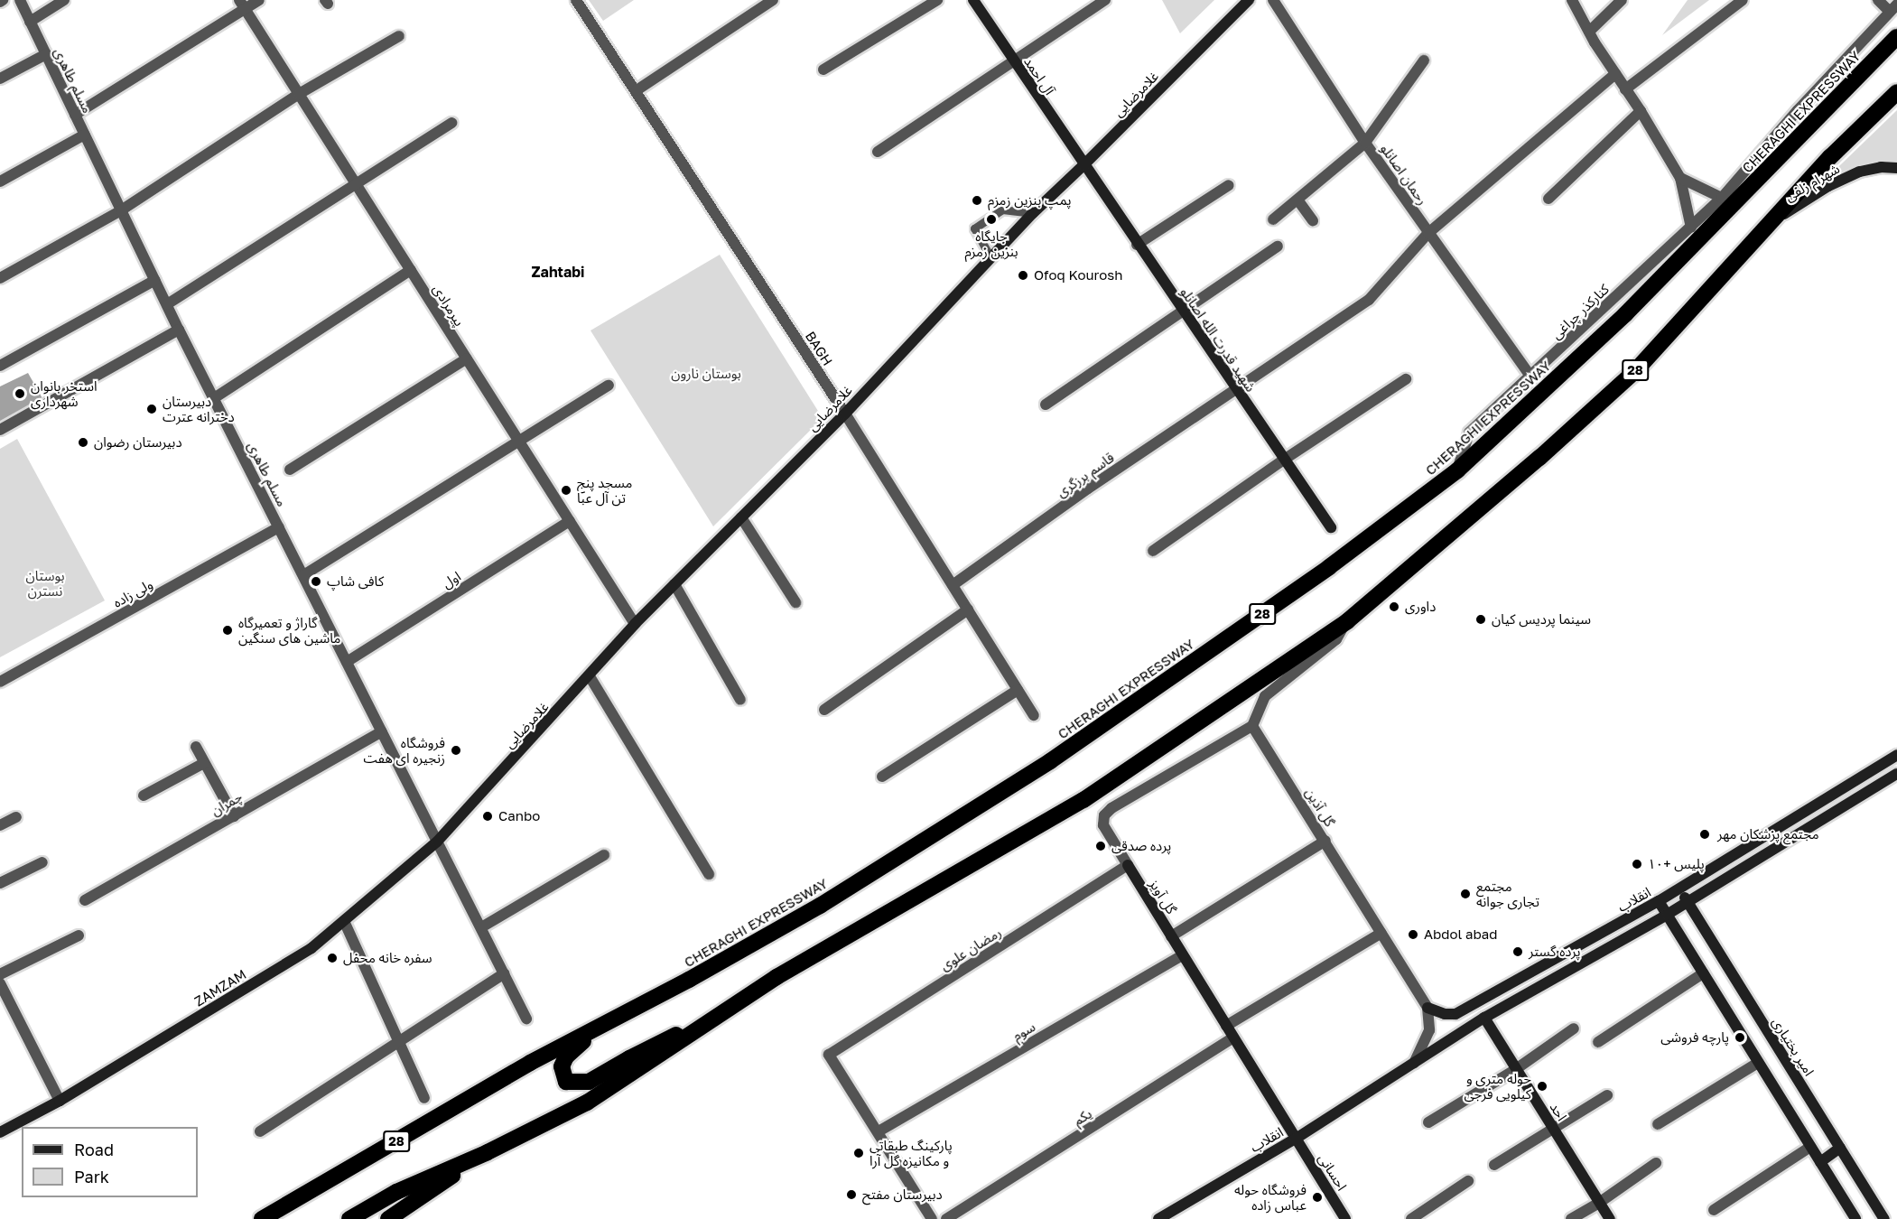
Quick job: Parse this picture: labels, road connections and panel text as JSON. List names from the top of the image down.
{
  "streets": {
    "highway": ["CHERAGHI EXPRESSWAY", "28"],
    "street": [
      "آل احمد",
      "مسلم طاهری",
      "غلامرضایی",
      "رحمان اصانلو",
      "شهرام زلفی",
      "پیرمرادی",
      "کنارکذر چراغی",
      "شهید قدرت الله اصانلو",
      "BAGH",
      "قاسم برزگری",
      "اول",
      "ولی زاده",
      "چمران",
      "گل آذین",
      "گل آویز",
      "انقلاب",
      "رمضان علوی",
      "ZAMZAM",
      "سوم",
      "امیر بختیاری",
      "احد",
      "یکم",
      "احسانی"
    ]
  },
  "crossings": [
    ["آل احمد", "غلامرضایی"],
    ["آل احمد", "شهید قدرت الله اصانلو"],
    ["مسلم طاهری", "غلامرضایی"],
    ["مسلم طاهری", "اول"],
    ["مسلم طاهری", "ولی زاده"],
    ["مسلم طاهری", "چمران"],
    ["مسلم طاهری", "ZAMZAM"],
    ["غلامرضایی", "پیرمرادی"],
    ["غلامرضایی", "شهید قدرت الله اصانلو"],
    ["غلامرضایی", "BAGH"],
    ["غلامرضایی", "ZAMZAM"],
    ["CHERAGHI EXPRESSWAY", "کنارکذر چراغی"],
    ["رحمان اصانلو", "کنارکذر چراغی"],
    ["رحمان اصانلو", "قاسم برزگری"],
    ["شهرام زلفی", "28"],
    ["پیرمرادی", "اول"],
    ["شهید قدرت الله اصانلو", "قاسم برزگری"],
    ["BAGH", "قاسم برزگری"],
    ["گل آذین", "گل آویز"],
    ["گل آذین", "انقلاب"],
    ["گل آویز", "انقلاب"],
    ["گل آویز", "رمضان علوی"],
    ["گل آویز", "سوم"],
    ["گل آویز", "یکم"],
    ["گل آویز", "احسانی"],
    ["انقلاب", "امیر بختیاری"],
    ["انقلاب", "احد"],
    ["انقلاب", "احسانی"],
    ["رمضان علوی", "سوم"]
  ],
  "districts": ["Zahtabi"],
  "parks": ["بوستان نارون", "بوستان نسترن"],
  "places": [
    "پمپ بنزین زمزم",
    "جایگاه بنزین زمزم",
    "Ofoq Kourosh",
    "استخر بانوان شهرداری",
    "دبیرستان دخترانه عترت",
    "دبیرستان رضوان",
    "مسجد پنج تن آل عبا",
    "کافی شاپ",
    "داوری",
    "سینما پردیس کیان",
    "گاراژ و تعمیرگاه ماشین های سنگین",
    "فروشگاه زنجیره ای هفت",
    "Canbo",
    "مجتمع پزشکان مهر",
    "پرده صدقی",
    "پلیس +۱۰",
    "مجتمع تجاری جوانه",
    "Abdol abad",
    "پرده گستر",
    "سفره خانه محفل",
    "پارچه فروشی",
    "حوله متری و کیلویی فرجی",
    "پارکینگ طبقاتی و مکانیزه گل آرا",
    "دبیرستان مفتح",
    "فروشگاه حوله عباس زاده"
  ],
  "legend": ["Road", "Park"]
}
